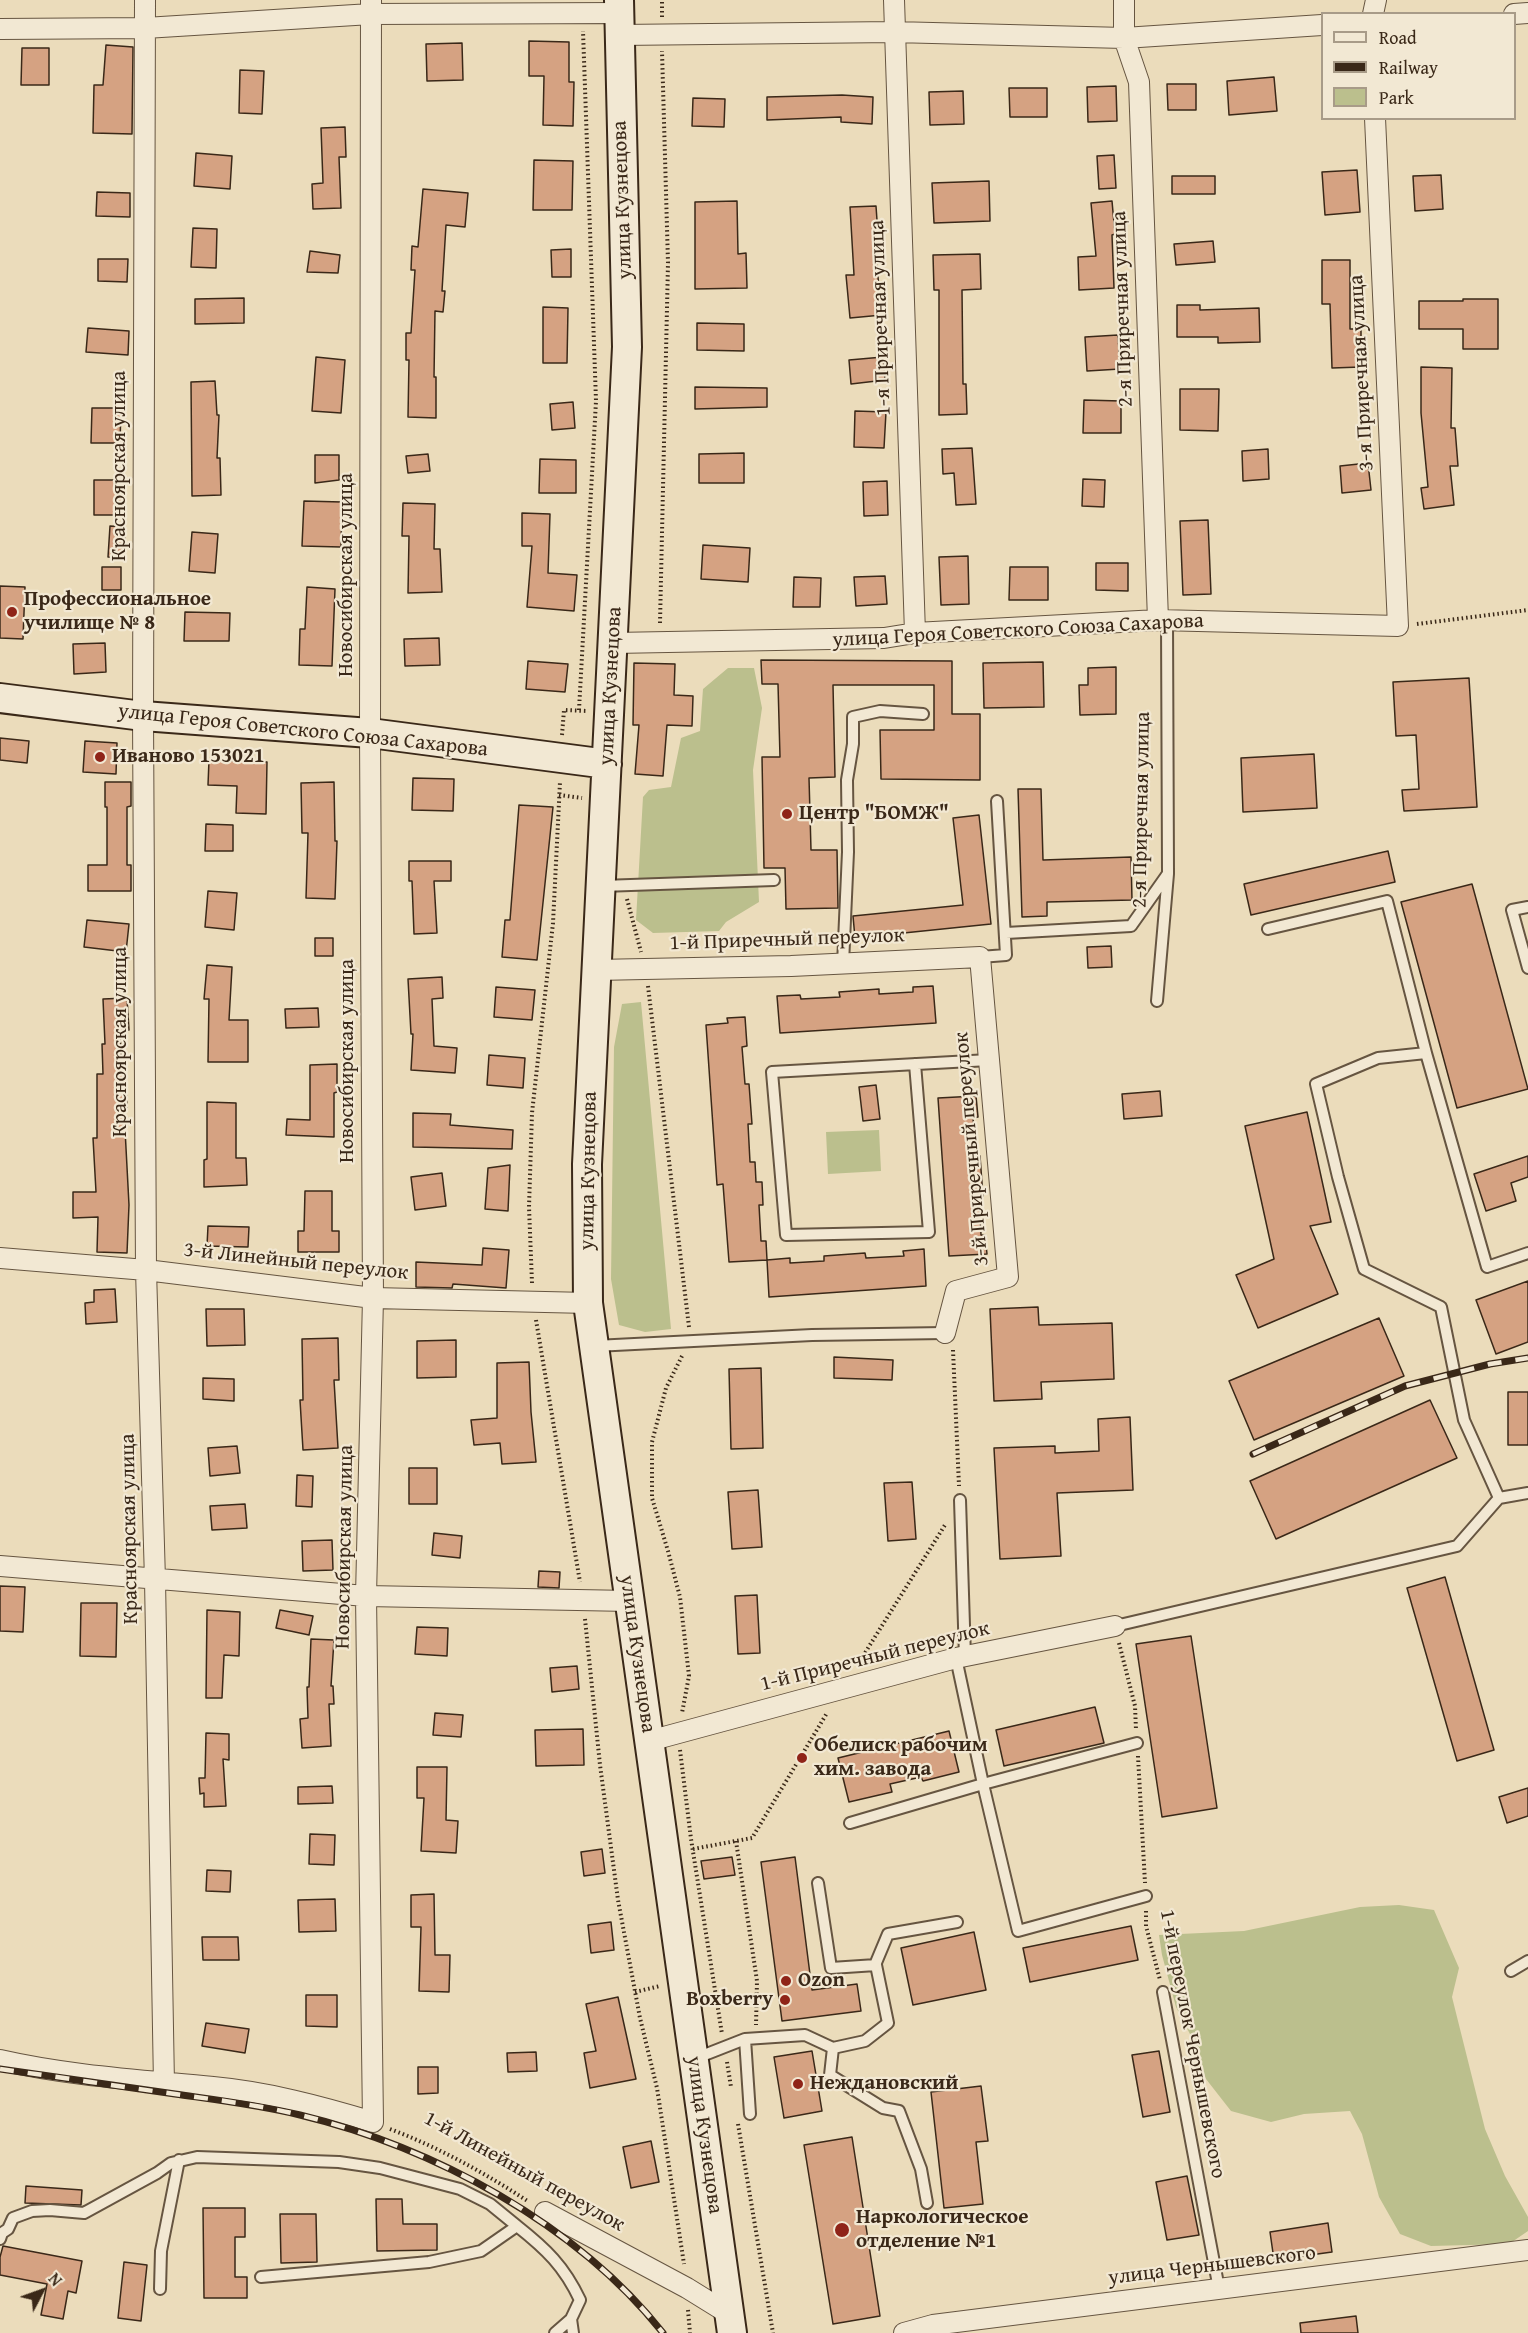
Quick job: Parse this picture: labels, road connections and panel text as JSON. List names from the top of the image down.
{
  "streets": {
    "main road": ["улица Кузнецова", "улица Героя Советского Союза Сахарова"],
    "street": [
      "2-я Приречная улица",
      "1-я Приречная улица",
      "3-я Приречная улица",
      "Красноярская улица",
      "Новосибирская улица",
      "1-й Приречный переулок",
      "3-й Приречный переулок",
      "3-й Линейный переулок",
      "1-й Линейный переулок",
      "улица Чернышевского"
    ],
    "lane": ["1-й переулок Чернышевского"]
  },
  "crossings": [
    ["улица Кузнецова", "улица Героя Советского Союза Сахарова"],
    ["улица Кузнецова", "1-й Приречный переулок"],
    ["улица Кузнецова", "3-й Линейный переулок"],
    ["улица Кузнецова", "1-й Линейный переулок"],
    ["2-я Приречная улица", "улица Героя Советского Союза Сахарова"],
    ["1-я Приречная улица", "улица Героя Советского Союза Сахарова"],
    ["3-я Приречная улица", "улица Героя Советского Союза Сахарова"],
    ["Красноярская улица", "улица Героя Советского Союза Сахарова"],
    ["Красноярская улица", "3-й Линейный переулок"],
    ["Новосибирская улица", "улица Героя Советского Союза Сахарова"],
    ["Новосибирская улица", "3-й Линейный переулок"],
    ["Новосибирская улица", "1-й Линейный переулок"],
    ["1-й Приречный переулок", "3-й Приречный переулок"],
    ["1-й Приречный переулок", "1-й переулок Чернышевского"],
    ["1-й переулок Чернышевского", "улица Чернышевского"]
  ],
  "places": [
    "Профессиональное училище № 8",
    "Иваново 153021",
    "Центр \"БОМЖ\"",
    "Обелиск рабочим хим. завода",
    "Ozon",
    "Boxberry",
    "Неждановский",
    "Наркологическое отделение №1"
  ],
  "legend": ["Road", "Railway", "Park"],
  "north": "top right"
}
